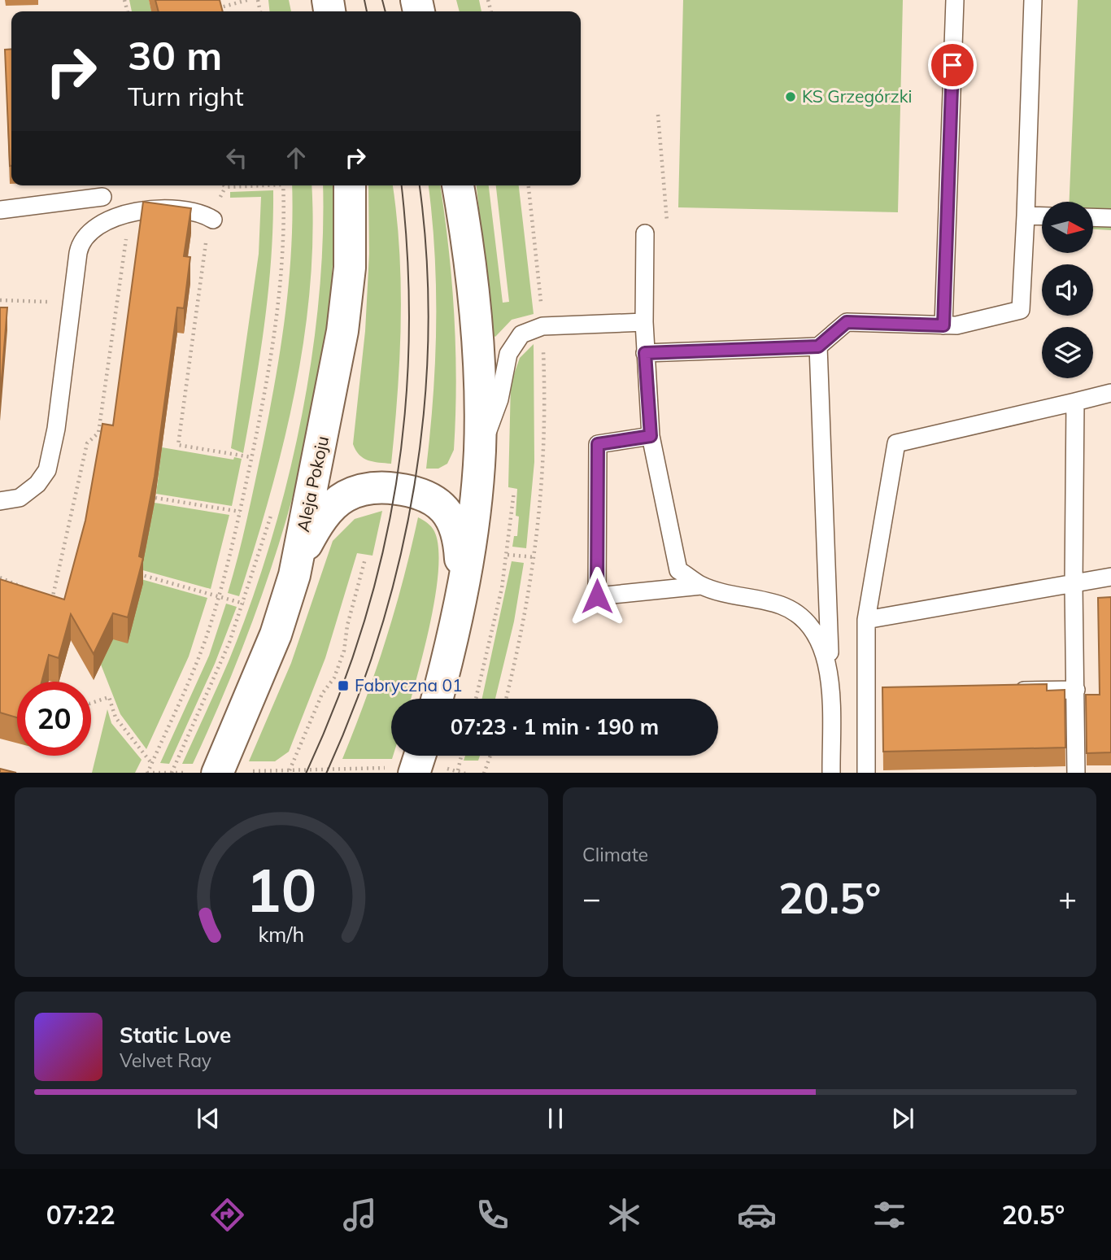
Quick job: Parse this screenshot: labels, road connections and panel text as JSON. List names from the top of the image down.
{
  "streets": {
    "main road": ["Aleja Pokoju"]
  },
  "places": {
    "other": ["KS Grzegórzki"],
    "transit": ["Fabryczna 01"]
  },
  "north": "right",
  "page": {
    "turn": ["30 m", "Turn right"],
    "limit": "20",
    "trip": "07:23 · 1 min · 190 m",
    "tile": "Climate",
    "heat": ["−", "20.5°", "+"],
    "song": ["Static Love", "Velvet Ray"],
    "tabs": ["07:22", "20.5°"],
    "gauge": ["10", "km/h"]
  }
}
